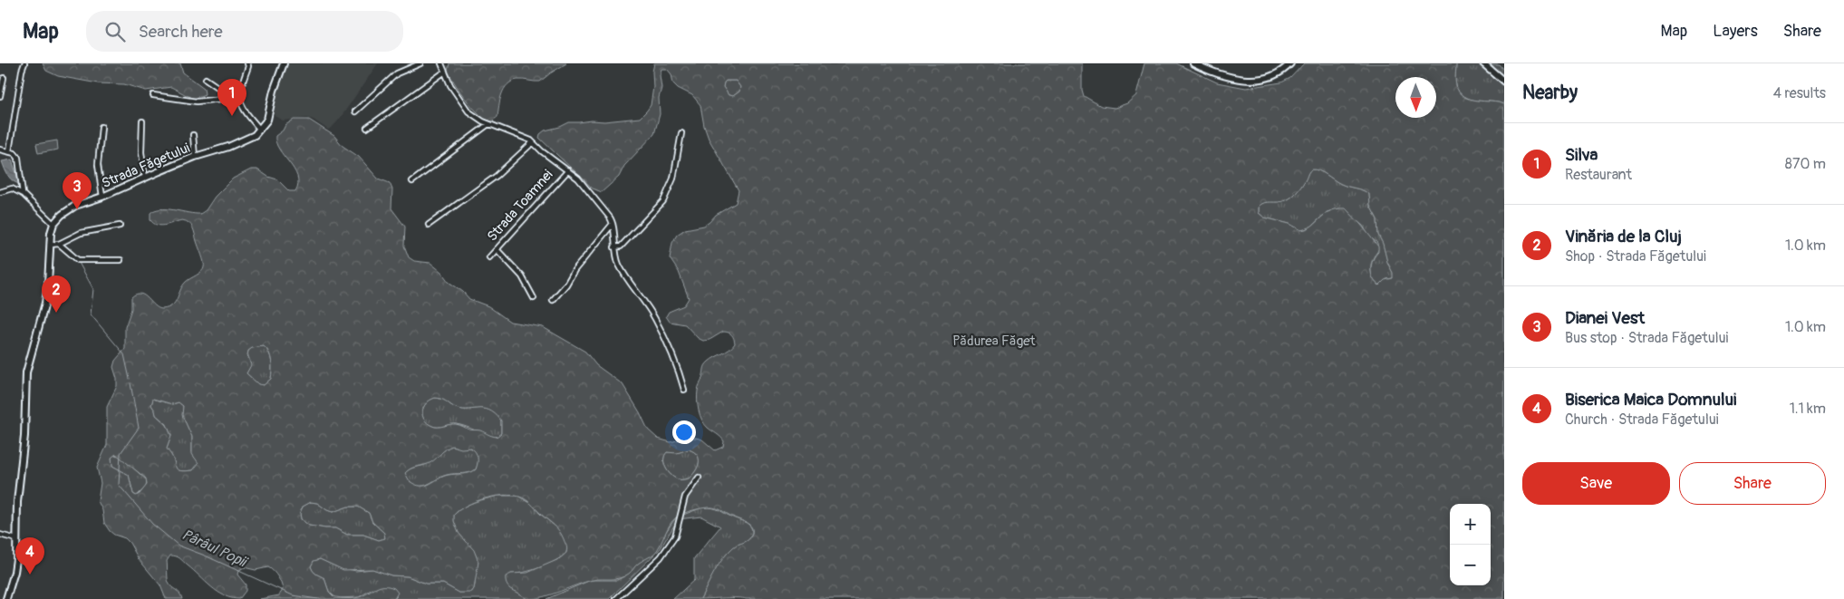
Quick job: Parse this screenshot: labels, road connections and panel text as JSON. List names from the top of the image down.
{
  "streets": {
    "main road": ["Strada Făgetului"],
    "street": ["Strada Toamnei"]
  },
  "water": ["Pârâul Popii"],
  "parks": ["Pădurea Făget"],
  "north": "bottom",
  "page": {
    "header": "Map",
    "search": "Search here",
    "nav": ["Map", "Layers", "Share"],
    "heading": ["Nearby", "4 results"],
    "pins": [
      "1",
      "3",
      "2",
      "4"
    ],
    "list": [
      {
        "mark": "1",
        "name": "Silva",
        "note": "Restaurant",
        "value": "870 m"
      },
      {
        "mark": "2",
        "name": "Vinăria de la Cluj",
        "note": "Shop · Strada Făgetului",
        "value": "1.0 km"
      },
      {
        "mark": "3",
        "name": "Dianei Vest",
        "note": "Bus stop · Strada Făgetului",
        "value": "1.0 km"
      },
      {
        "mark": "4",
        "name": "Biserica Maica Domnului",
        "note": "Church · Strada Făgetului",
        "value": "1.1 km"
      }
    ],
    "buttons": ["Save", "Share"],
    "map_buttons": ["+", "−"]
  }
}
